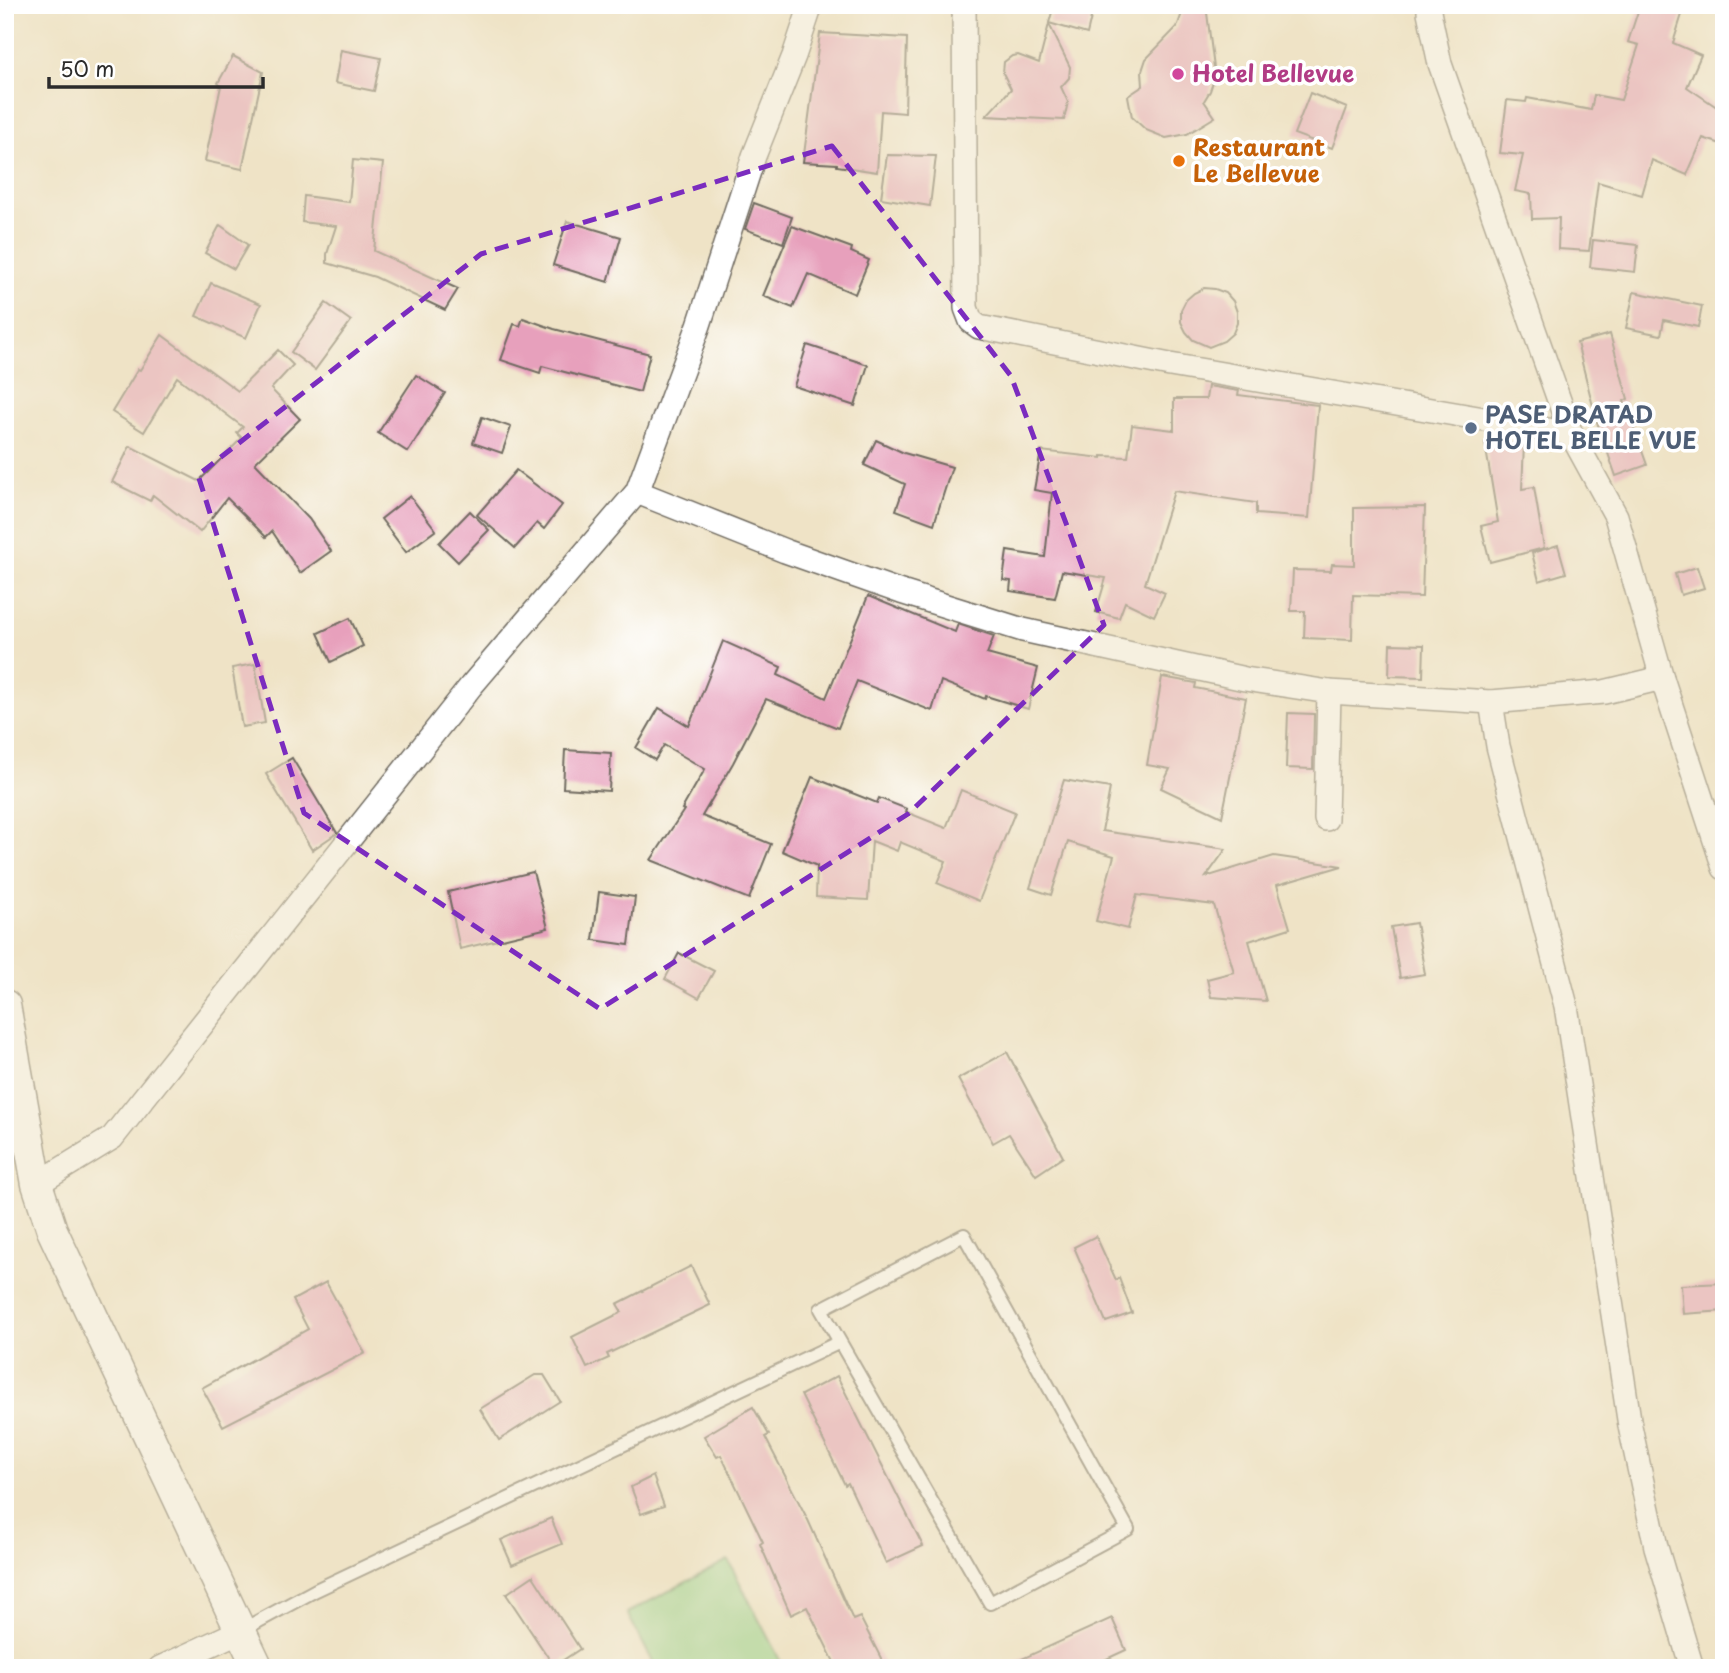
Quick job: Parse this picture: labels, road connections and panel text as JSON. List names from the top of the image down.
{
  "places": ["Hotel Bellevue", "Restaurant Le Bellevue", "PASE DRATAD HOTEL BELLE VUE"],
  "scale_bar": "50 m"
}
